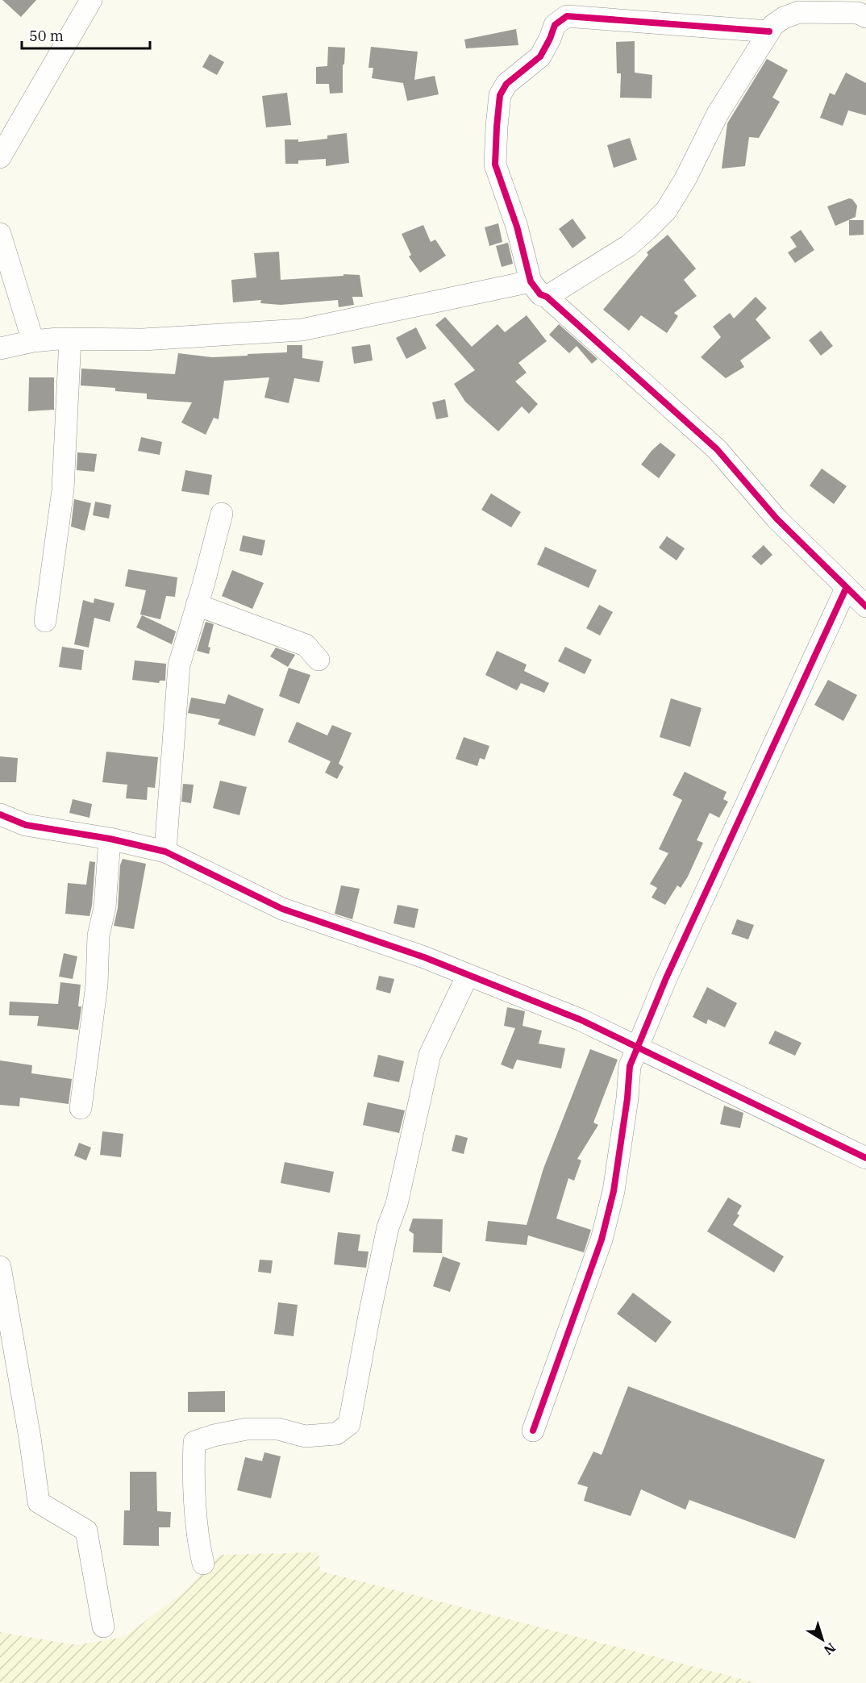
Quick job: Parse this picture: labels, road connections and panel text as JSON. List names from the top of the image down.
{
  "scale_bar": "50 m",
  "north": "bottom right"
}
